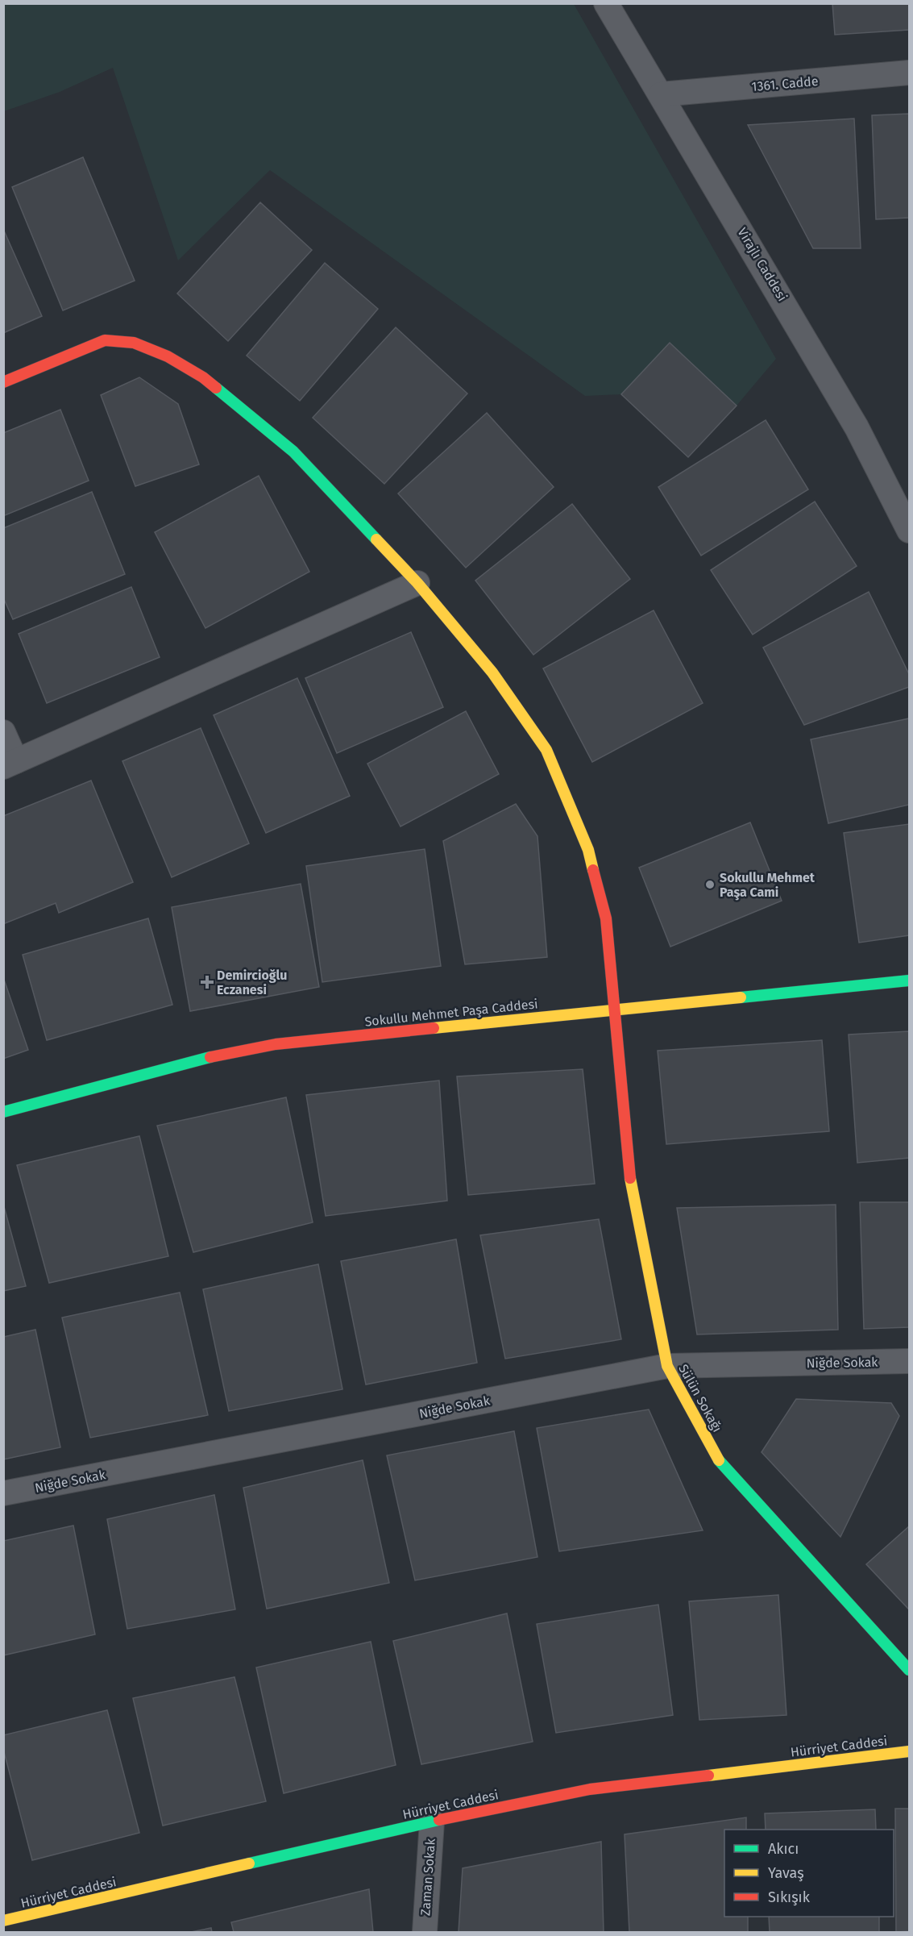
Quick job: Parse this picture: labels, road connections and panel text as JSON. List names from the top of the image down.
{
  "streets": {
    "street": [
      "1361. Cadde",
      "Virajlı Caddesi",
      "Sokullu Mehmet Paşa Caddesi",
      "Niğde Sokak",
      "Sülün Sokağı",
      "Hürriyet Caddesi",
      "Zaman Sokak"
    ]
  },
  "crossings": [
    ["1361. Cadde", "Virajlı Caddesi"],
    ["Sokullu Mehmet Paşa Caddesi", "Sülün Sokağı"],
    ["Niğde Sokak", "Sülün Sokağı"],
    ["Hürriyet Caddesi", "Zaman Sokak"]
  ],
  "places": {
    "other": ["Sokullu Mehmet Paşa Cami"],
    "health": ["Demircioğlu Eczanesi"]
  },
  "legend": ["Akıcı", "Yavaş", "Sıkışık"]
}
